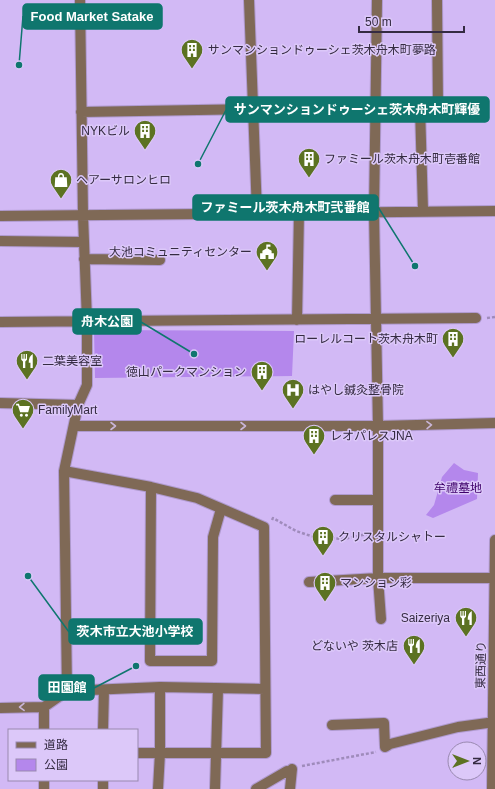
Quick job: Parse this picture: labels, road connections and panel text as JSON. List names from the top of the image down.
{
  "streets": {
    "street": ["東西通り"]
  },
  "parks": ["牟禮墓地"],
  "places": {
    "other": [
      "Food Market Satake",
      "サンマンションドゥーシェ茨木舟木町輝優",
      "ファミール茨木舟木町弐番館",
      "舟木公園",
      "茨木市立大池小学校",
      "田園館"
    ],
    "building": [
      "サンマンションドゥーシェ茨木舟木町夢路",
      "NYKビル",
      "ファミール茨木舟木町壱番館",
      "ローレルコート茨木舟木町",
      "徳山パークマンション",
      "レオパレスJNA",
      "クリスタルシャトー",
      "マンション彩"
    ],
    "shop": ["ヘアーサロンヒロ"],
    "public building": ["大池コミュニティセンター"],
    "restaurant": ["二葉美容室", "Saizeriya", "どないや 茨木店"],
    "hospital": ["はやし鍼灸整骨院"],
    "supermarket": ["FamilyMart"]
  },
  "legend": ["道路", "公園"],
  "scale_bar": "50 m",
  "north": "right"
}
